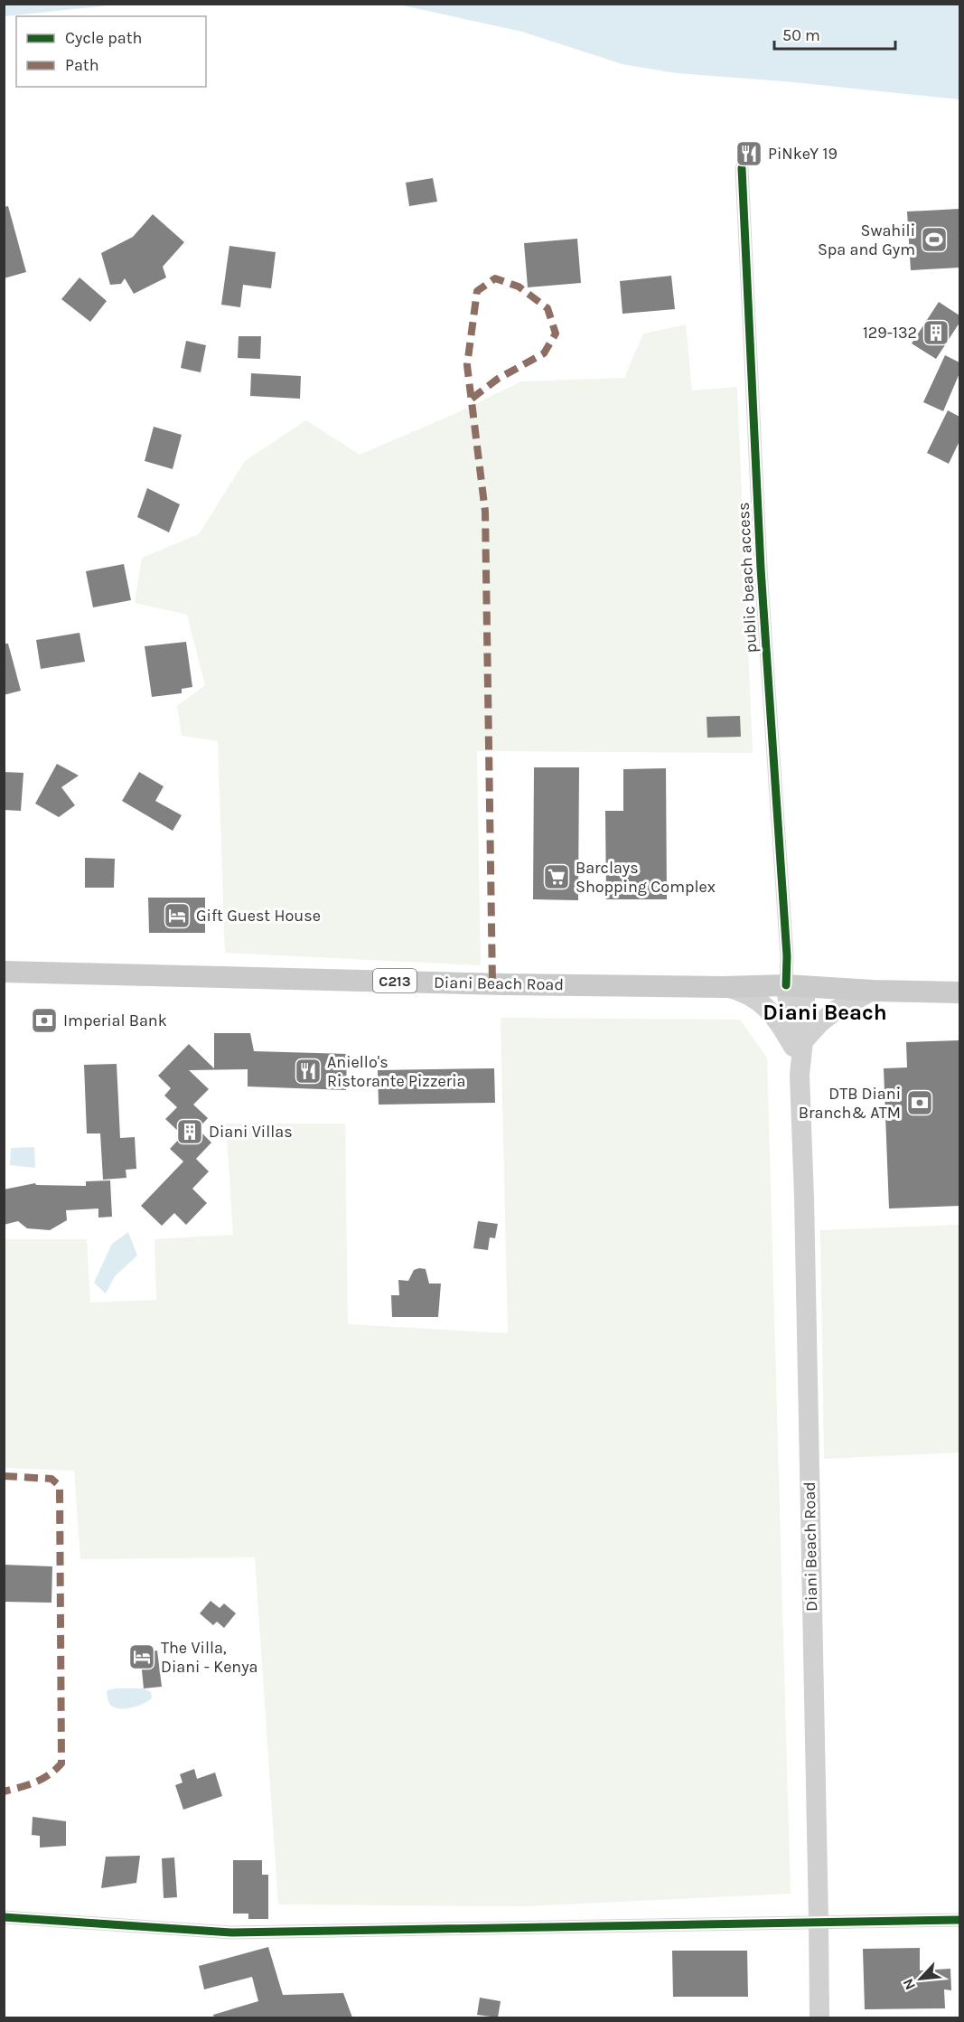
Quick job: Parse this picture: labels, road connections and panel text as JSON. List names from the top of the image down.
{
  "streets": {
    "main road": ["C213", "Diani Beach Road"],
    "street": ["public beach access"]
  },
  "crossings": [
    ["public beach access", "Diani Beach Road"]
  ],
  "districts": ["Diani Beach"],
  "places": {
    "restaurant": ["PiNkeY 19", "Aniello's Ristorante Pizzeria"],
    "sports": ["Swahili Spa and Gym"],
    "building": ["129-132", "Diani Villas"],
    "supermarket": ["Barclays Shopping Complex"],
    "hotel": ["Gift Guest House", "The Villa, Diani - Kenya"],
    "bank": ["Imperial Bank", "DTB Diani Branch& ATM"]
  },
  "legend": ["Cycle path", "Path"],
  "scale_bar": "50 m",
  "north": "bottom left"
}
